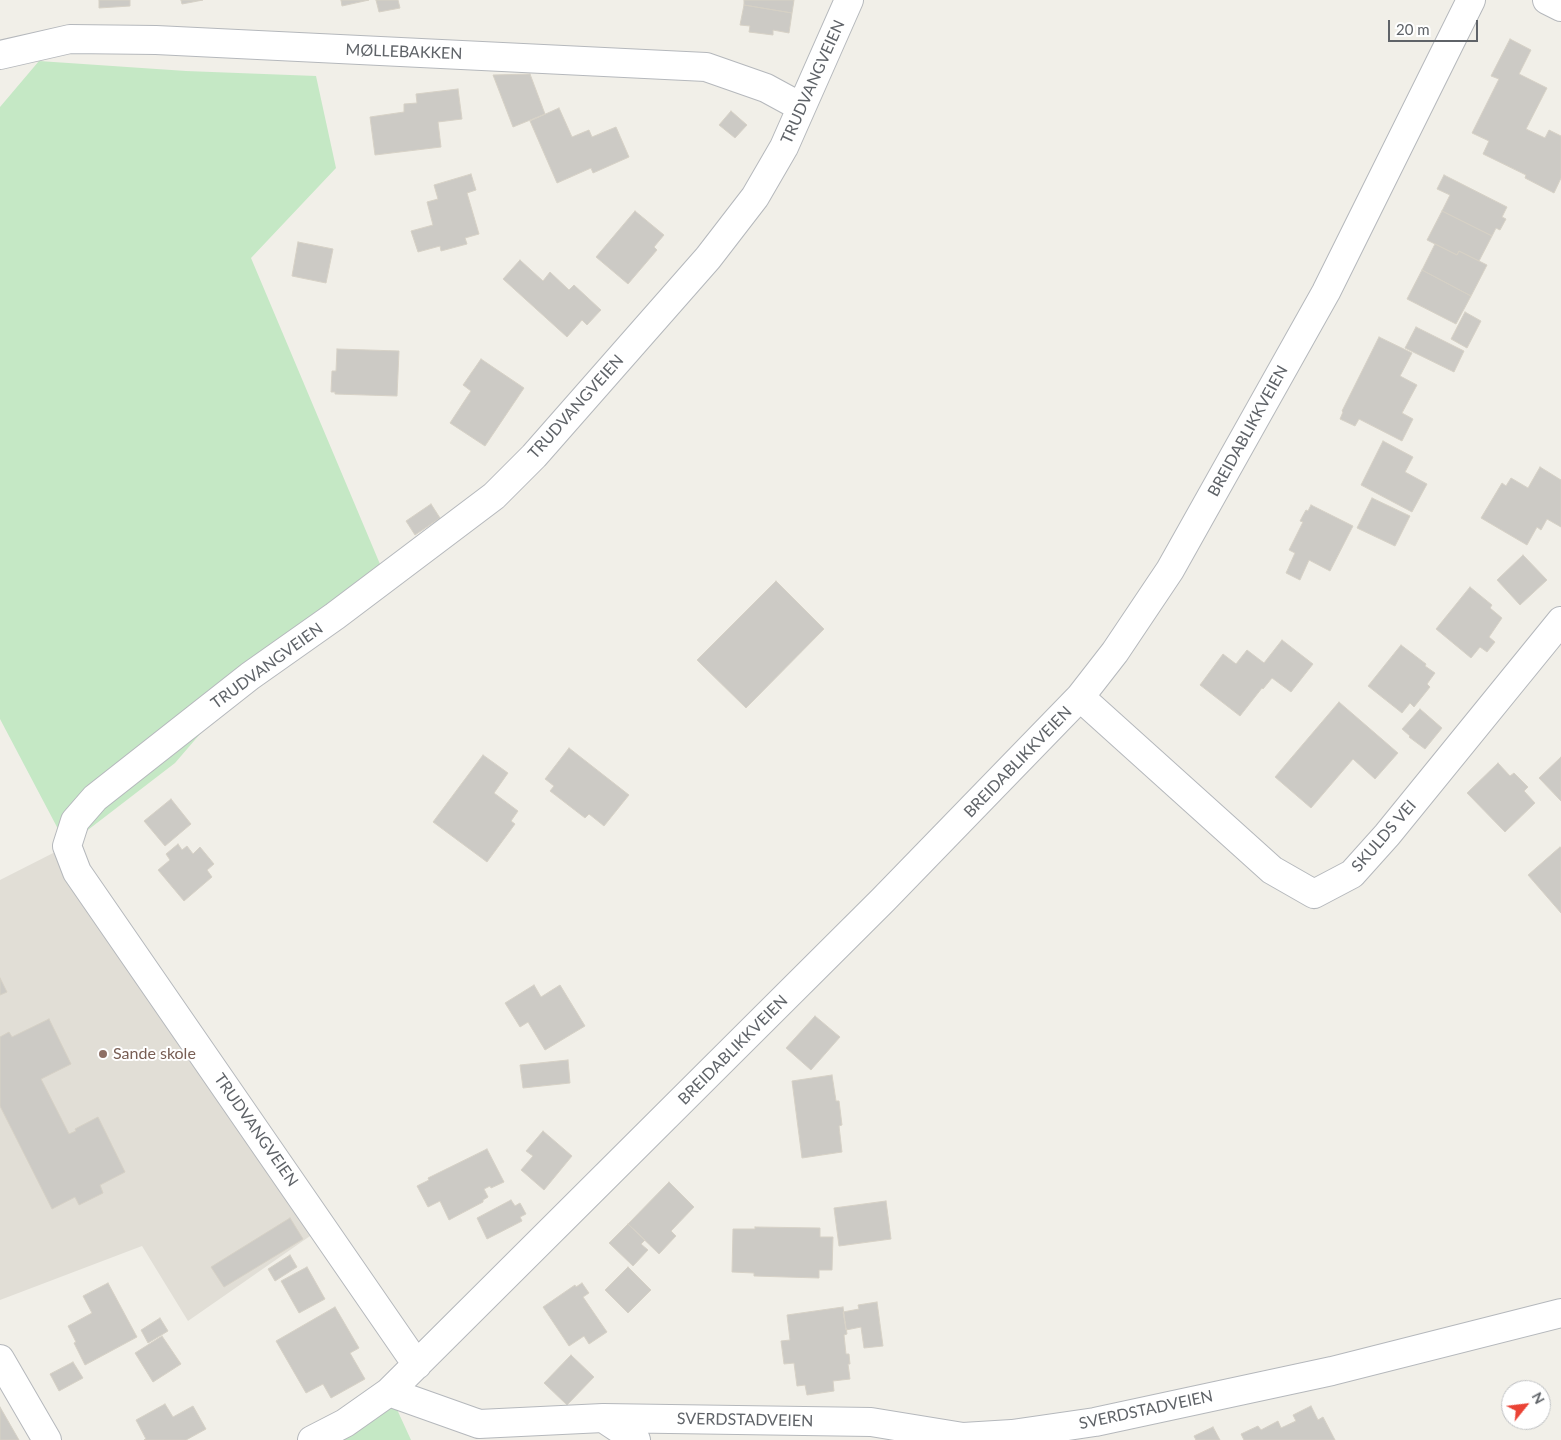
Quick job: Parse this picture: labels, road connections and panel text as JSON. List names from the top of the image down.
{
  "streets": {
    "street": [
      "MØLLEBAKKEN",
      "TRUDVANGVEIEN",
      "BREIDABLIKKVEIEN",
      "SKULDS VEI",
      "SVERDSTADVEIEN"
    ]
  },
  "crossings": [
    ["MØLLEBAKKEN", "TRUDVANGVEIEN"],
    ["TRUDVANGVEIEN", "BREIDABLIKKVEIEN"],
    ["BREIDABLIKKVEIEN", "SKULDS VEI"],
    ["BREIDABLIKKVEIEN", "SVERDSTADVEIEN"]
  ],
  "places": ["Sande skole"],
  "scale_bar": "20 m",
  "north": "top right"
}
